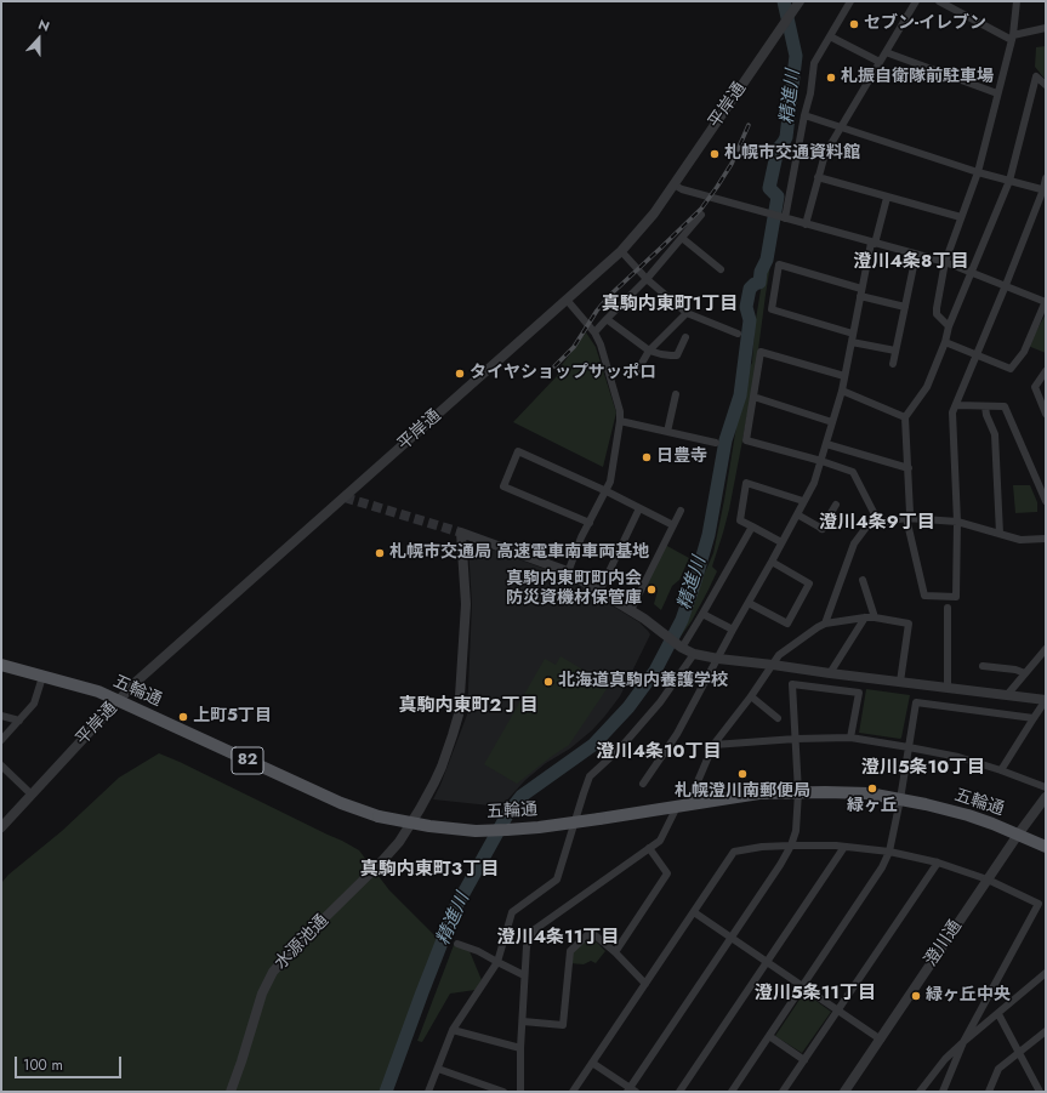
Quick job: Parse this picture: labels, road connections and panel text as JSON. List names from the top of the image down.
{
  "streets": {
    "main road": ["五輪通", "82"],
    "street": ["平岸通", "水源池通", "澄川通"]
  },
  "crossings": [
    ["平岸通", "五輪通"],
    ["五輪通", "澄川通"]
  ],
  "districts": [
    "澄川4条8丁目",
    "真駒内東町1丁目",
    "澄川4条9丁目",
    "真駒内東町2丁目",
    "澄川4条10丁目",
    "澄川5条10丁目",
    "真駒内東町3丁目",
    "澄川4条11丁目",
    "澄川5条11丁目"
  ],
  "water": ["精進川"],
  "places": [
    "セブン-イレブン",
    "札振自衛隊前駐車場",
    "札幌市交通資料館",
    "タイヤショップサッポロ",
    "日豊寺",
    "札幌市交通局 高速電車南車両基地",
    "真駒内東町町内会 防災資機材保管庫",
    "北海道真駒内養護学校",
    "上町5丁目",
    "札幌澄川南郵便局",
    "緑ヶ丘",
    "緑ヶ丘中央"
  ],
  "scale_bar": "100 m",
  "north": "top"
}
